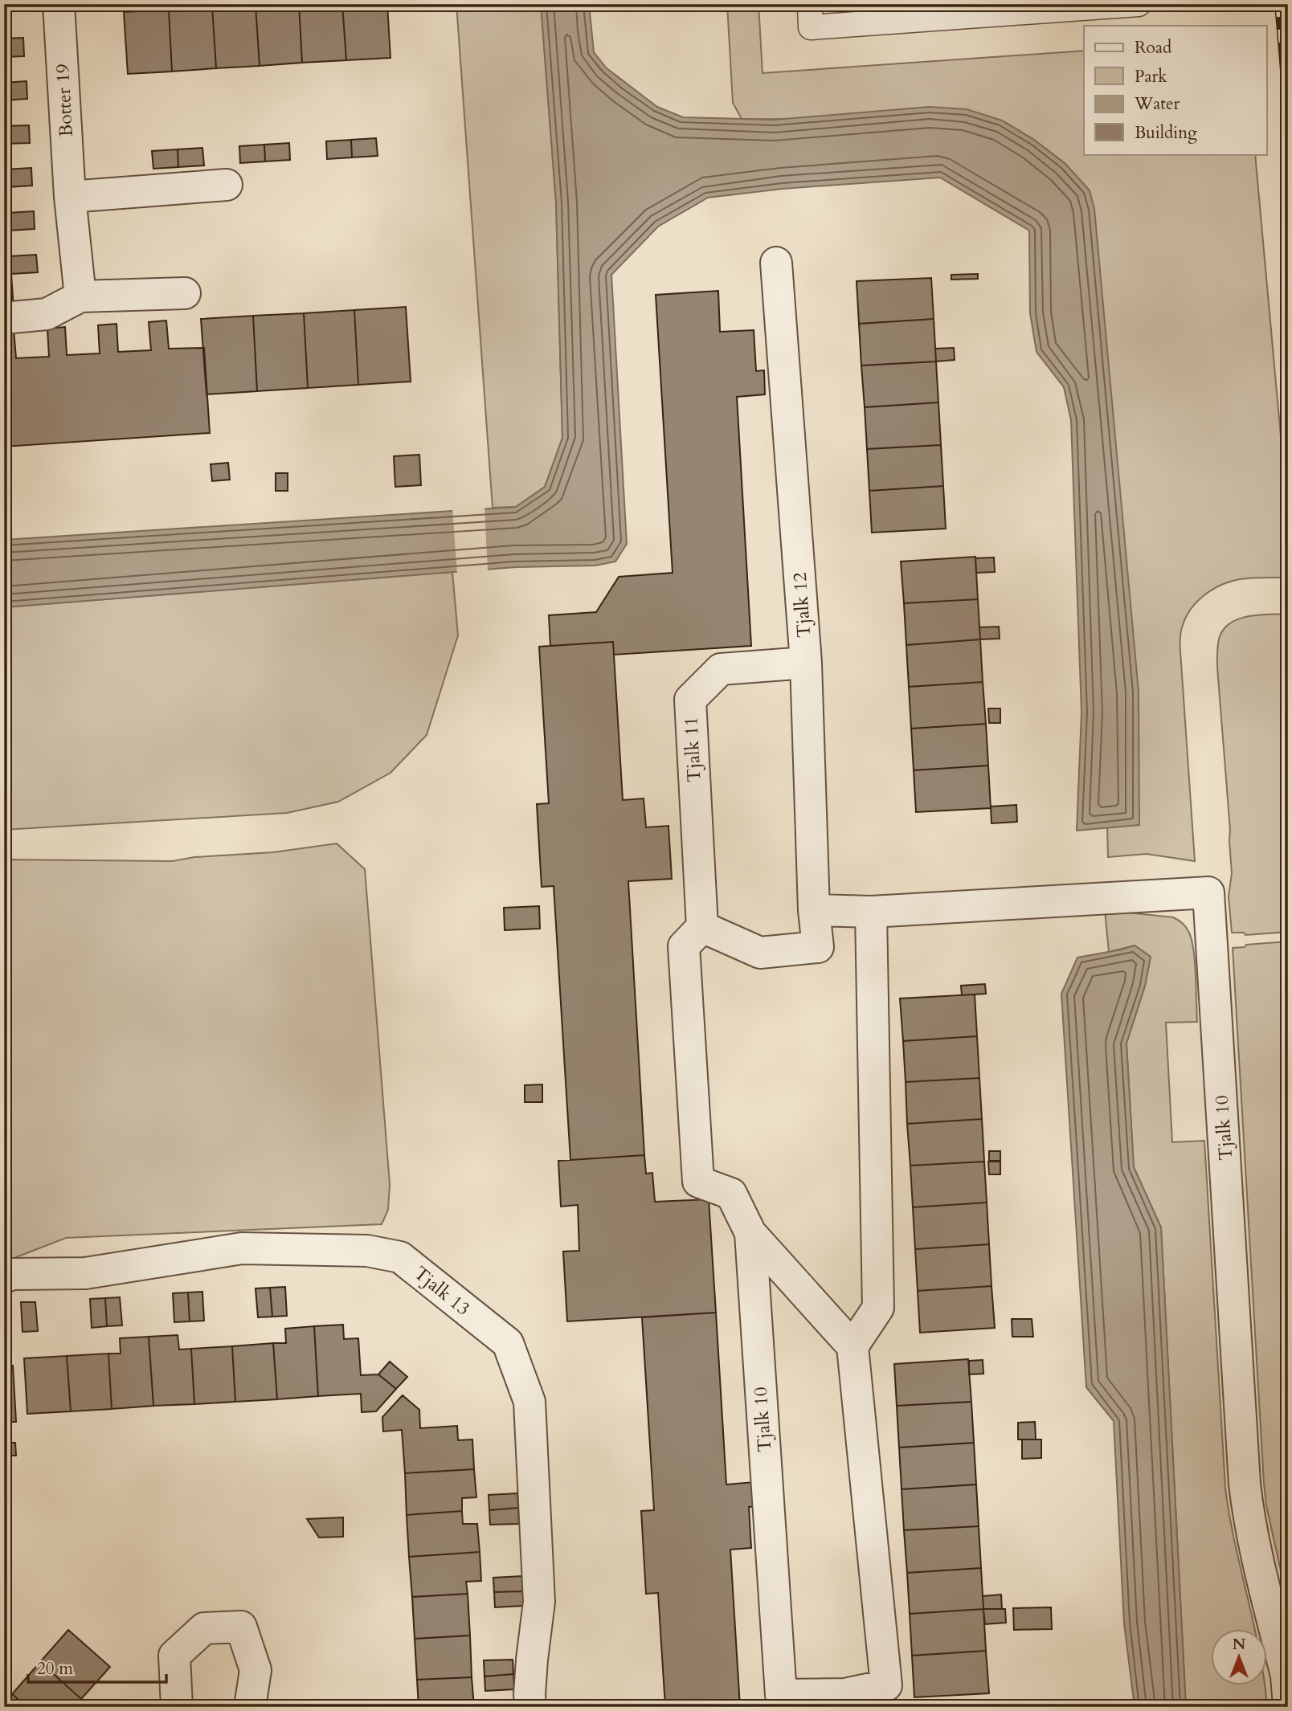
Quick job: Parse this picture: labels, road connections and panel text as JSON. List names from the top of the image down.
{
  "streets": {
    "street": [
      "Botter 19",
      "Tjalk 12",
      "Tjalk 11",
      "Tjalk 10",
      "Tjalk 13"
    ]
  },
  "crossings": [
    ["Tjalk 12", "Tjalk 11"],
    ["Tjalk 12", "Tjalk 10"]
  ],
  "legend": [
    "Road",
    "Park",
    "Water",
    "Building"
  ],
  "scale_bar": "20 m",
  "north": "top"
}
